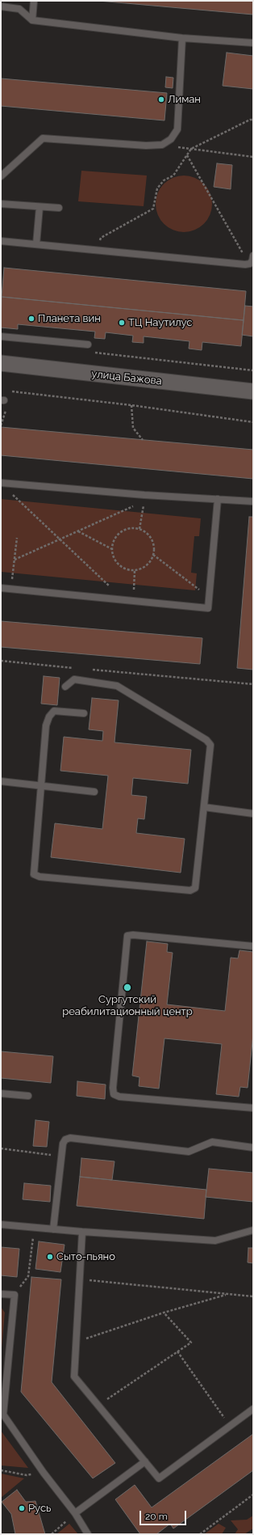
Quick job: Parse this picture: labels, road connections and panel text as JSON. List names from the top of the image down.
{
  "streets": {
    "street": ["улица Бажова"]
  },
  "places": [
    "Лиман",
    "Планета вин",
    "ТЦ Наутилус",
    "Сургутский реабилитационный центр",
    "Сыто-пьяно",
    "Русь"
  ],
  "scale_bar": "20 m"
}
